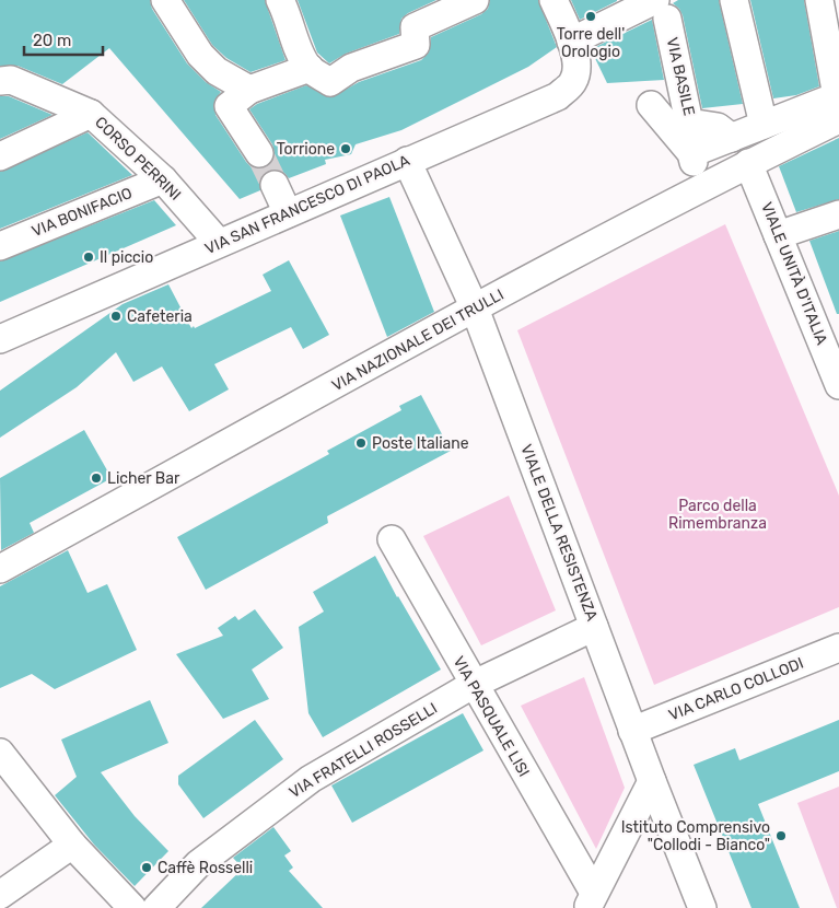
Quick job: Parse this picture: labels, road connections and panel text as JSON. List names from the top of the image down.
{
  "streets": {
    "street": [
      "VIA BASILE",
      "CORSO PERRINI",
      "VIA SAN FRANCESCO DI PAOLA",
      "VIA BONIFACIO",
      "VIALE UNITÀ D'ITALIA",
      "VIA NAZIONALE DEI TRULLI",
      "VIALE DELLA RESISTENZA",
      "VIA CARLO COLLODI",
      "VIA PASQUALE LISI",
      "VIA FRATELLI ROSSELLI"
    ]
  },
  "crossings": [
    ["CORSO PERRINI", "VIA SAN FRANCESCO DI PAOLA"],
    ["CORSO PERRINI", "VIA BONIFACIO"],
    ["VIA SAN FRANCESCO DI PAOLA", "VIALE DELLA RESISTENZA"],
    ["VIALE UNITÀ D'ITALIA", "VIA NAZIONALE DEI TRULLI"],
    ["VIA NAZIONALE DEI TRULLI", "VIALE DELLA RESISTENZA"],
    ["VIALE DELLA RESISTENZA", "VIA CARLO COLLODI"],
    ["VIALE DELLA RESISTENZA", "VIA FRATELLI ROSSELLI"],
    ["VIA PASQUALE LISI", "VIA FRATELLI ROSSELLI"]
  ],
  "parks": ["Parco della Rimembranza"],
  "places": [
    "Torre dell' Orologio",
    "Torrione",
    "Il piccio",
    "Cafeteria",
    "Poste Italiane",
    "Licher Bar",
    "Istituto Comprensivo \"Collodi - Bianco\"",
    "Caffè Rosselli"
  ],
  "scale_bar": "20 m"
}
